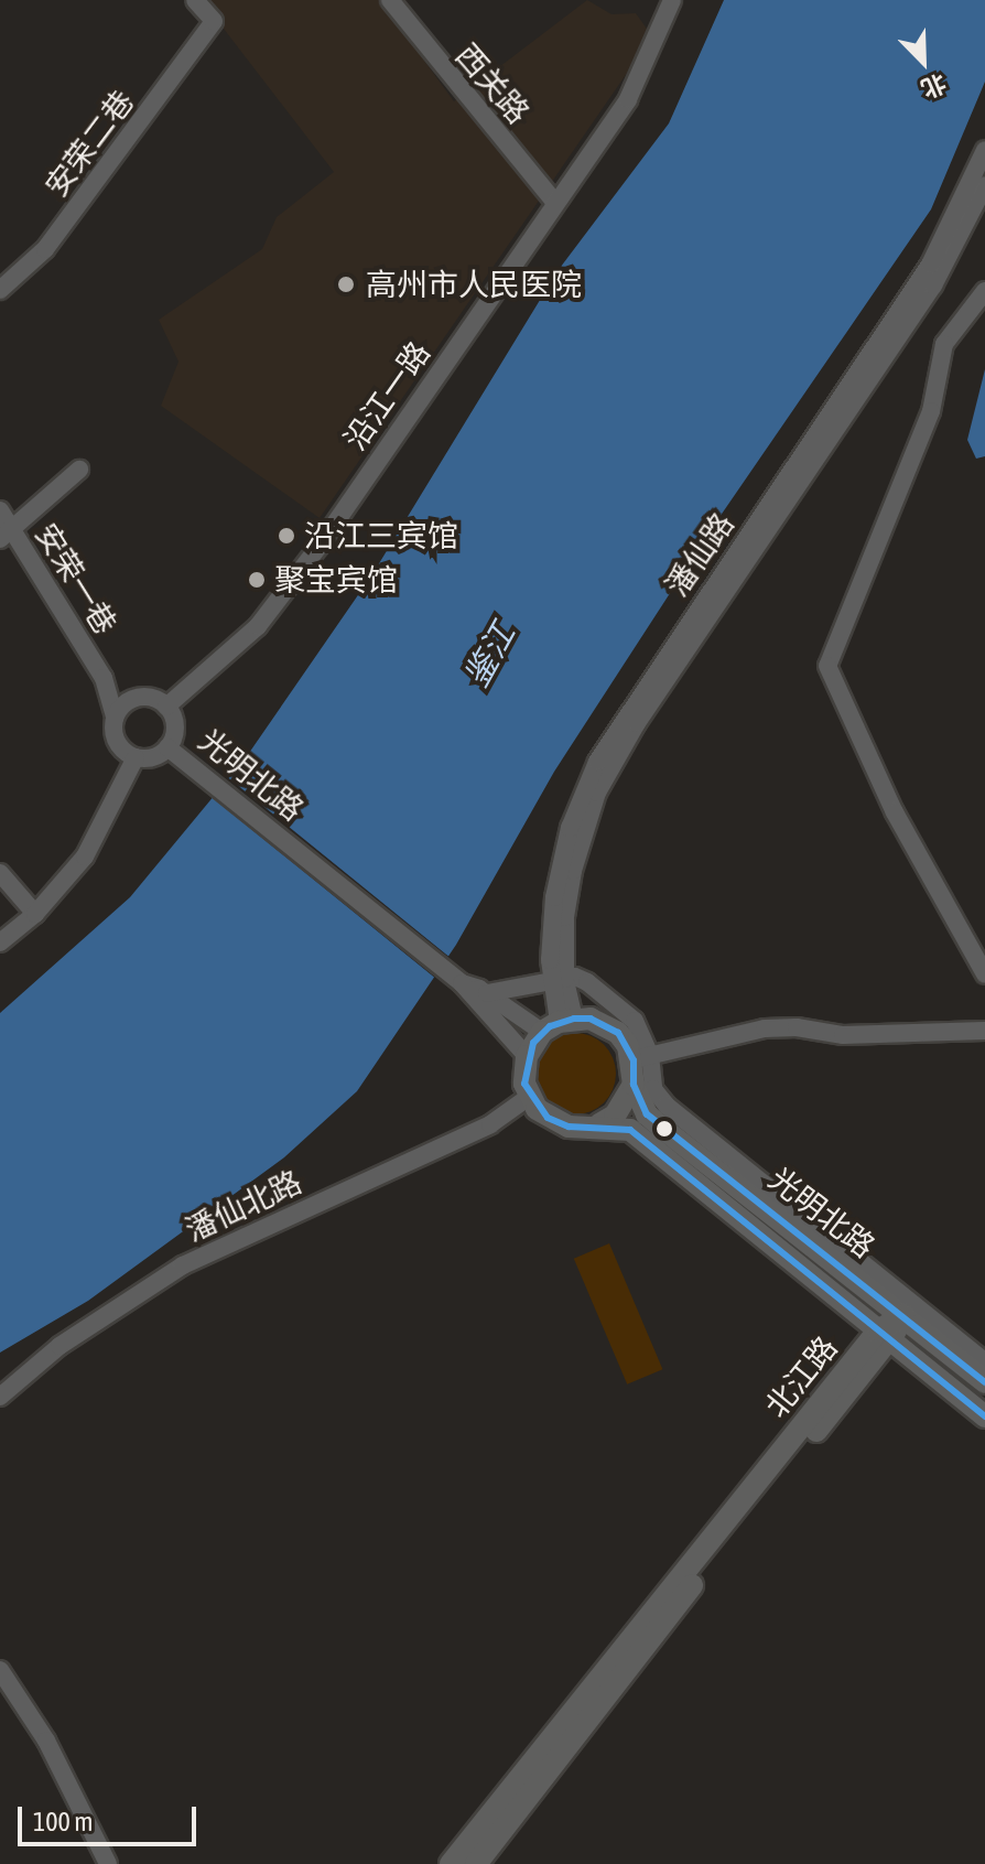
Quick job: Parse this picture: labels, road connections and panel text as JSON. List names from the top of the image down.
{
  "streets": {
    "main road": ["光明北路", "北江路"],
    "street": [
      "西关路",
      "安荣二巷",
      "沿江一路",
      "潘仙路",
      "安荣一巷",
      "潘仙北路"
    ]
  },
  "crossings": [
    ["西关路", "沿江一路"],
    ["沿江一路", "光明北路"],
    ["潘仙路", "光明北路"],
    ["潘仙路", "潘仙北路"],
    ["光明北路", "潘仙北路"],
    ["光明北路", "北江路"]
  ],
  "water": ["鉴江"],
  "places": ["高州市人民医院", "沿江三宾馆", "聚宝宾馆"],
  "scale_bar": "100 m",
  "north": "bottom right"
}
